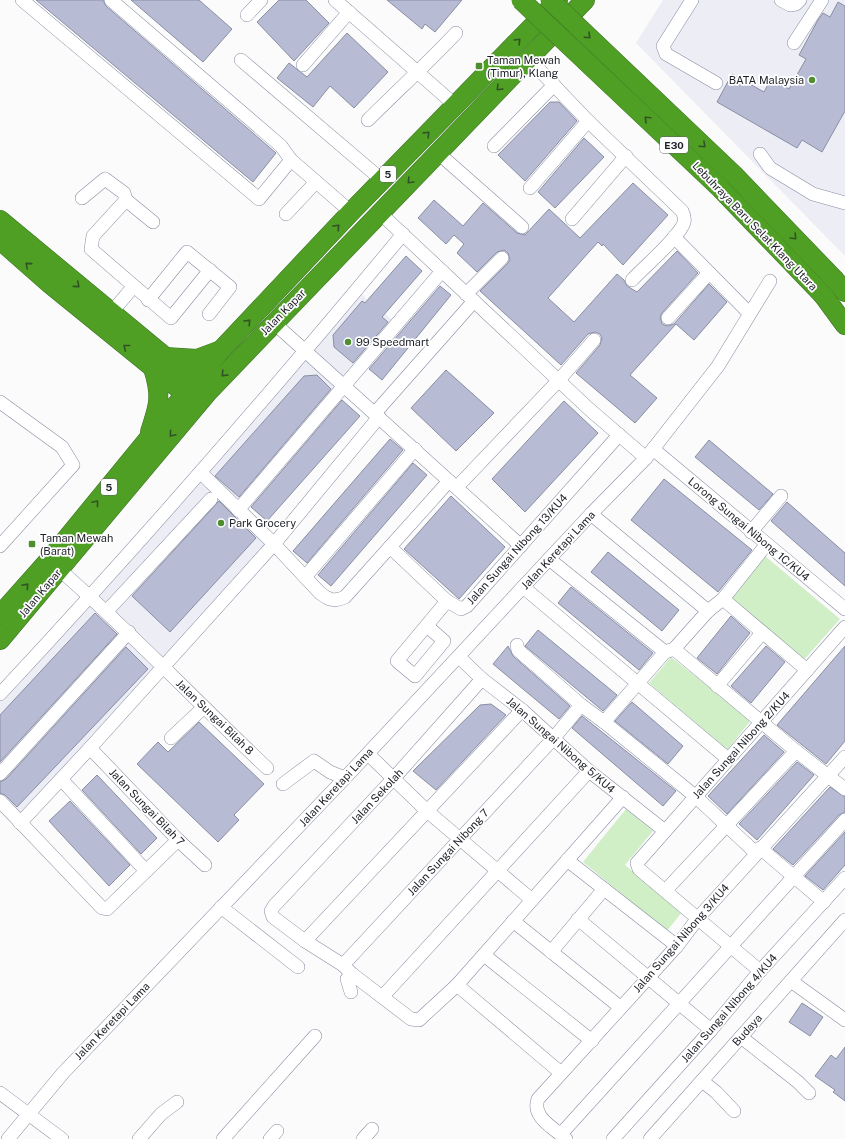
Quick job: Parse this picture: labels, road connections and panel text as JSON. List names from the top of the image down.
{
  "streets": {
    "highway": [
      "E30",
      "5",
      "Lebuhraya Baru Selat Klang Utara",
      "Jalan Kapar"
    ],
    "street": [
      "Lorong Sungai Nibong 1C/KU4",
      "Jalan Sungai Nibong 13/KU4",
      "Jalan Keretapi Lama",
      "Jalan Sungai Bilah 8",
      "Jalan Sungai Nibong 5/KU4",
      "Jalan Sungai Nibong 2/KU4",
      "Jalan Sekolah",
      "Jalan Sungai Bilah 7",
      "Jalan Sungai Nibong 7",
      "Jalan Sungai Nibong 3/KU4",
      "Jalan Sungai Nibong 4/KU4",
      "Budaya"
    ]
  },
  "crossings": [
    ["Jalan Kapar", "Lorong Sungai Nibong 1C/KU4"],
    ["Jalan Kapar", "Jalan Sungai Bilah 8"],
    ["Lorong Sungai Nibong 1C/KU4", "Jalan Sungai Nibong 13/KU4"],
    ["Lorong Sungai Nibong 1C/KU4", "Jalan Keretapi Lama"],
    ["Jalan Keretapi Lama", "Jalan Sungai Nibong 5/KU4"],
    ["Jalan Sungai Nibong 5/KU4", "Jalan Sungai Nibong 2/KU4"],
    ["Jalan Sungai Nibong 5/KU4", "Jalan Sekolah"],
    ["Jalan Sungai Nibong 5/KU4", "Jalan Sungai Nibong 7"]
  ],
  "places": {
    "transit": ["Taman Mewah (Timur), Klang", "Taman Mewah (Barat)"],
    "other": ["BATA Malaysia", "99 Speedmart", "Park Grocery"]
  }
}
